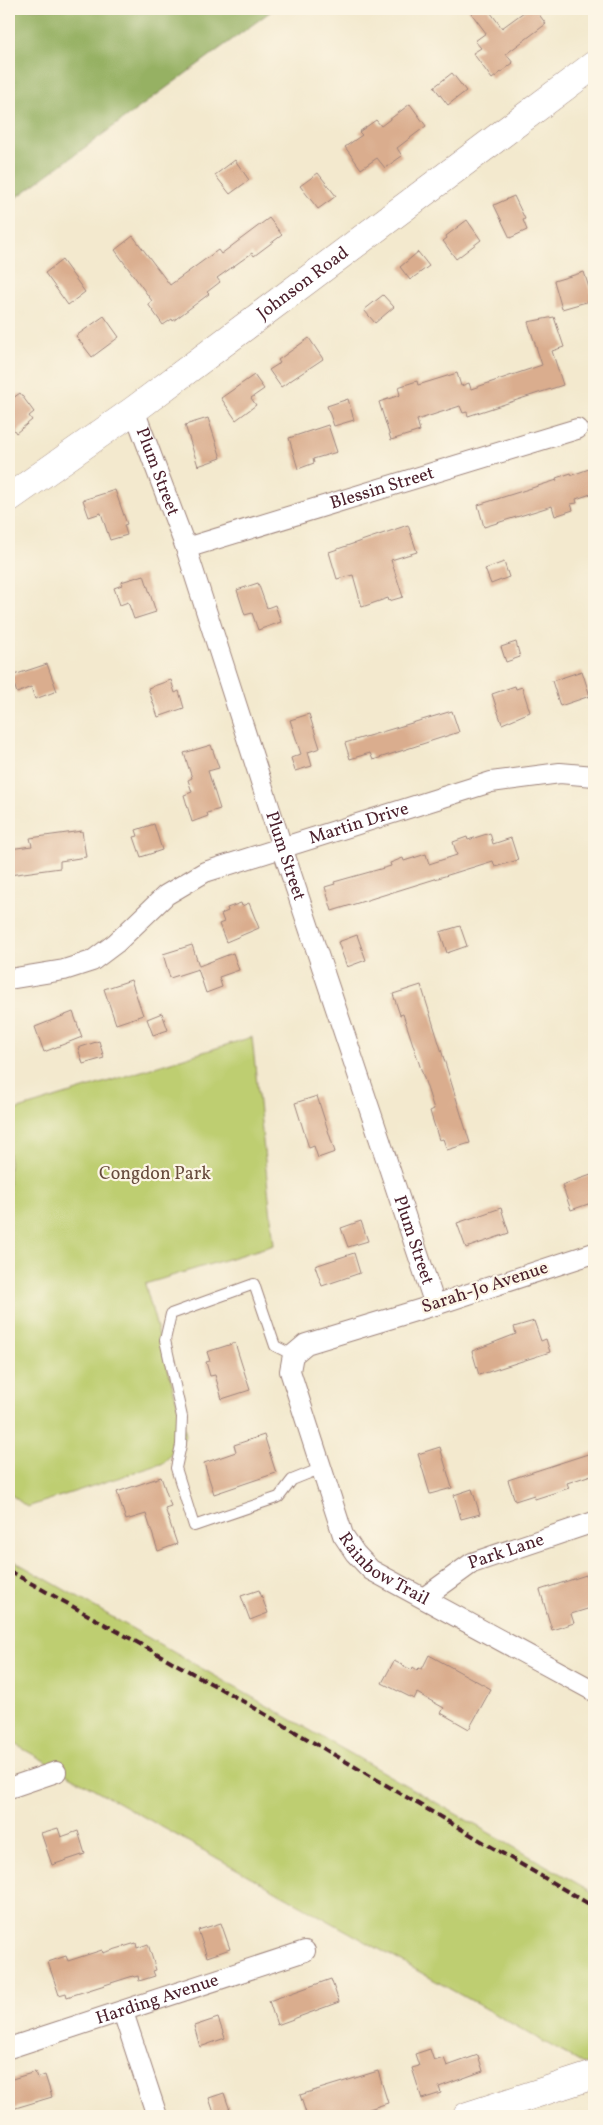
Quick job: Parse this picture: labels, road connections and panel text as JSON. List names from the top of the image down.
{
  "streets": {
    "main road": ["Johnson Road"],
    "street": [
      "Plum Street",
      "Blessin Street",
      "Martin Drive",
      "Sarah-Jo Avenue",
      "Park Lane",
      "Rainbow Trail",
      "Harding Avenue"
    ]
  },
  "crossings": [
    ["Johnson Road", "Plum Street"],
    ["Plum Street", "Blessin Street"],
    ["Plum Street", "Martin Drive"],
    ["Plum Street", "Sarah-Jo Avenue"],
    ["Sarah-Jo Avenue", "Rainbow Trail"],
    ["Park Lane", "Rainbow Trail"]
  ],
  "parks": ["Congdon Park"]
}
